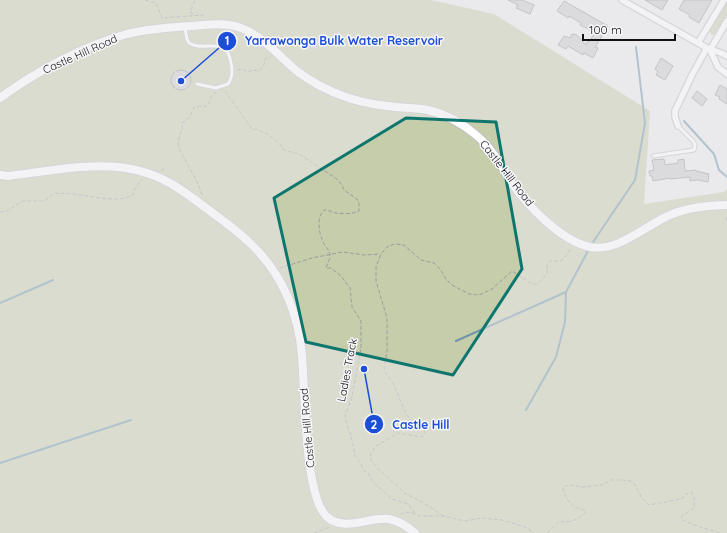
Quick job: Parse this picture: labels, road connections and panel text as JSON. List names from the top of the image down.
{
  "streets": {
    "main road": ["Castle Hill Road"],
    "path": ["Ladies Track"]
  },
  "places": ["Yarrawonga Bulk Water Reservoir", "Castle Hill"],
  "scale_bar": "100 m"
}
